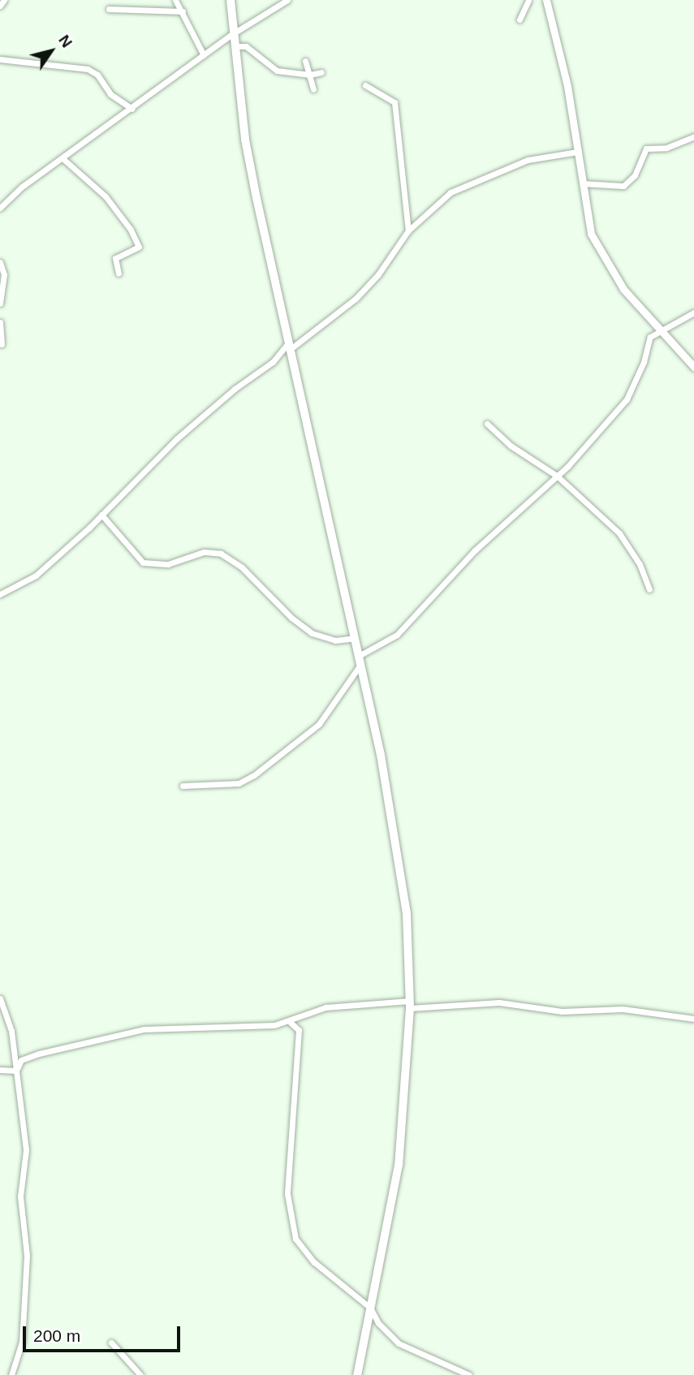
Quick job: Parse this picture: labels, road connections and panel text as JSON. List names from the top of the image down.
{
  "scale_bar": "200 m",
  "north": "top right"
}
